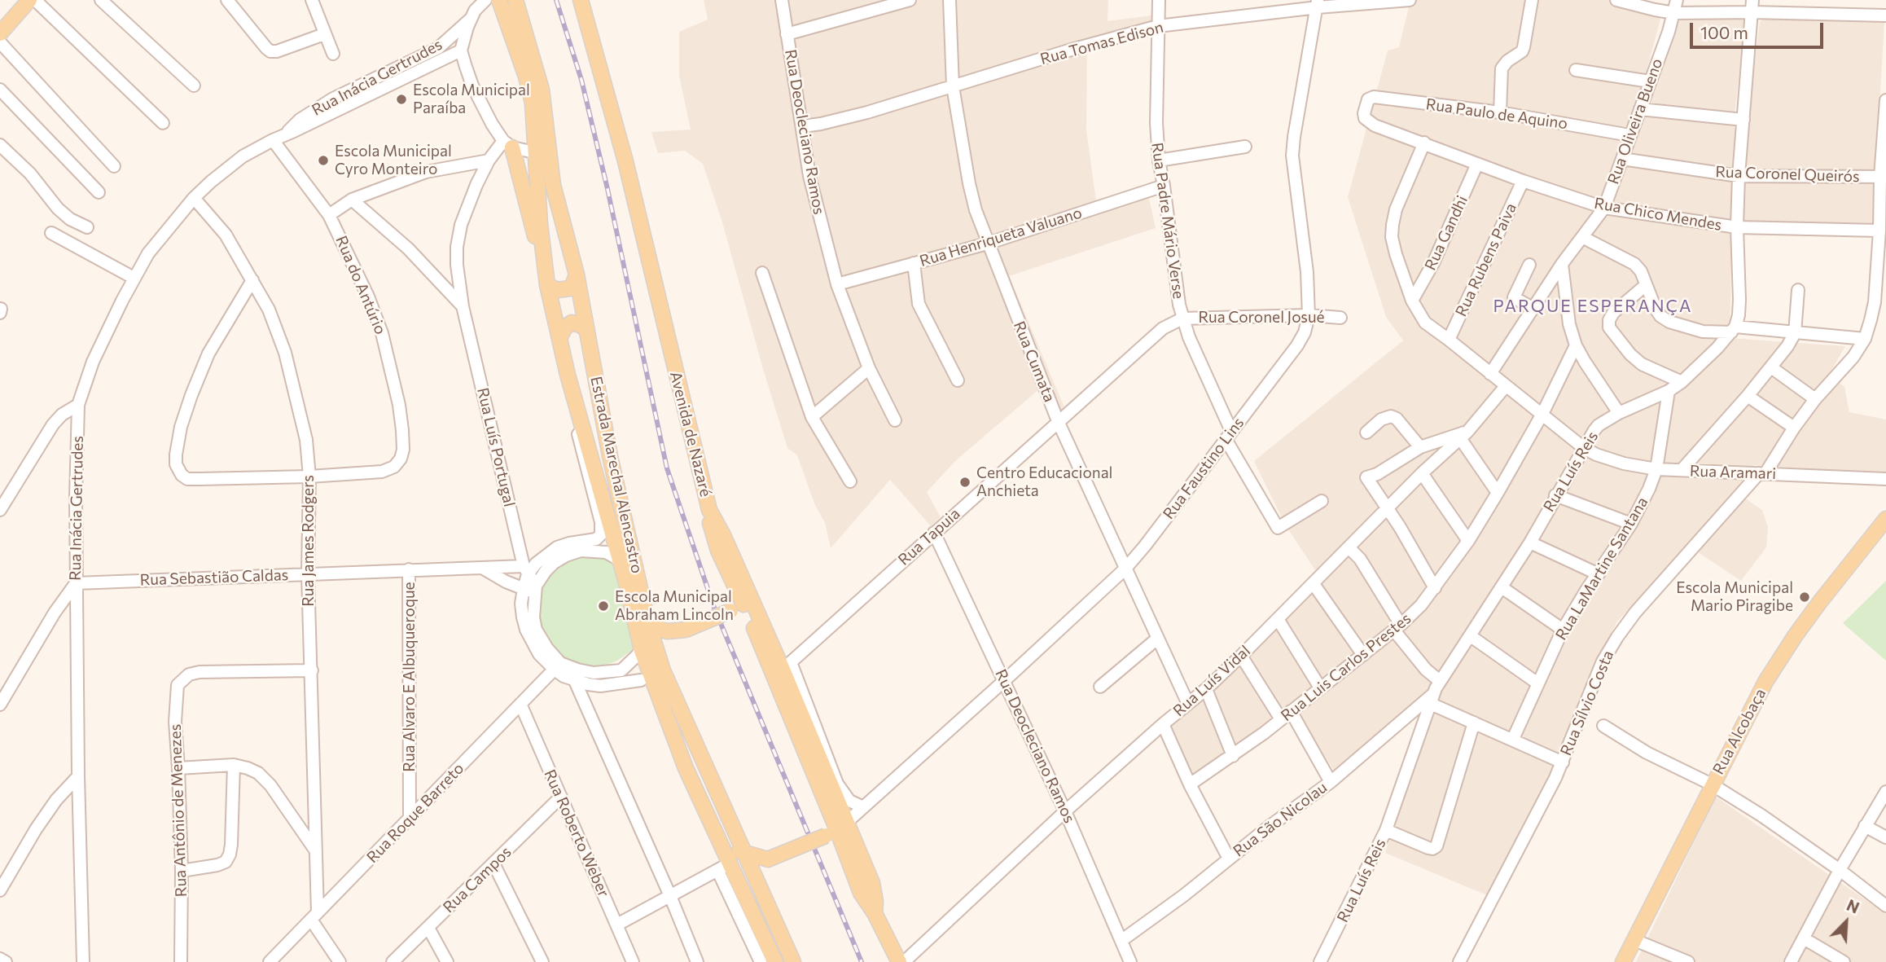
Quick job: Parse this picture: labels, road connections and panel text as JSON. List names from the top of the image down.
{
  "streets": {
    "main road": ["Avenida de Nazaré", "Estrada Marechal Alencastro", "Rua Alcobaça"],
    "street": [
      "Rua Tomas Edison",
      "Rua Inácia Gertrudes",
      "Rua Paulo de Aquino",
      "Rua Oliveira Bueno",
      "Rua Deocleciano Ramos",
      "Rua Coronel Queirós",
      "Rua Chico Mendes",
      "Rua Padre Mário Verse",
      "Rua Gandhi",
      "Rua Henriqueta Valuano",
      "Rua Rubens Paiva",
      "Rua do Antúrio",
      "Rua Coronel Josué",
      "Rua Cumata",
      "Rua Luís Portugal",
      "Rua Faustino Lins",
      "Rua Luís Reis",
      "Rua Aramari",
      "Rua Tapuia",
      "Rua James Rodgers",
      "Rua LaMartine Santana",
      "Rua Sebastião Caldas",
      "Rua Luis Carlos Prestes",
      "Rua Alvaro E Albuqueroque",
      "Rua Luís Vidal",
      "Rua Sílvio Costa",
      "Rua Antônio de Menezes",
      "Rua Roque Barreto",
      "Rua São Nicolau",
      "Rua Roberto Weber",
      "Rua Campos"
    ]
  },
  "crossings": [
    ["Rua Tomas Edison", "Rua Deocleciano Ramos"],
    ["Rua Tomas Edison", "Rua Padre Mário Verse"],
    ["Rua Tomas Edison", "Rua Cumata"],
    ["Rua Tomas Edison", "Rua Faustino Lins"],
    ["Rua Inácia Gertrudes", "Rua do Antúrio"],
    ["Rua Inácia Gertrudes", "Rua James Rodgers"],
    ["Rua Inácia Gertrudes", "Rua Sebastião Caldas"],
    ["Rua Paulo de Aquino", "Rua Oliveira Bueno"],
    ["Rua Paulo de Aquino", "Rua Chico Mendes"],
    ["Rua Oliveira Bueno", "Rua Coronel Queirós"],
    ["Rua Oliveira Bueno", "Rua Chico Mendes"],
    ["Rua Oliveira Bueno", "Rua Aramari"],
    ["Rua Deocleciano Ramos", "Rua Henriqueta Valuano"],
    ["Rua Deocleciano Ramos", "Rua Faustino Lins"],
    ["Rua Deocleciano Ramos", "Rua Tapuia"],
    ["Rua Deocleciano Ramos", "Rua Luís Vidal"],
    ["Rua Deocleciano Ramos", "Rua São Nicolau"],
    ["Rua Coronel Queirós", "Rua Sílvio Costa"],
    ["Rua Chico Mendes", "Rua Gandhi"],
    ["Rua Chico Mendes", "Rua Rubens Paiva"],
    ["Rua Chico Mendes", "Rua Aramari"],
    ["Rua Chico Mendes", "Rua Sílvio Costa"],
    ["Rua Padre Mário Verse", "Rua Henriqueta Valuano"],
    ["Rua Padre Mário Verse", "Rua Coronel Josué"],
    ["Rua Padre Mário Verse", "Rua Faustino Lins"],
    ["Rua Padre Mário Verse", "Rua Tapuia"],
    ["Rua Gandhi", "Rua Aramari"],
    ["Rua Henriqueta Valuano", "Rua Cumata"],
    ["Rua Rubens Paiva", "Rua Aramari"],
    ["Rua do Antúrio", "Rua James Rodgers"],
    ["Rua Coronel Josué", "Rua Faustino Lins"],
    ["Rua Coronel Josué", "Rua Tapuia"],
    ["Rua Cumata", "Rua Faustino Lins"],
    ["Rua Cumata", "Rua Tapuia"],
    ["Rua Cumata", "Rua Luís Vidal"],
    ["Avenida de Nazaré", "Rua Faustino Lins"],
    ["Avenida de Nazaré", "Rua Tapuia"],
    ["Rua Luís Portugal", "Estrada Marechal Alencastro"],
    ["Rua Luís Portugal", "Rua Sebastião Caldas"],
    ["Rua Luís Portugal", "Rua Roque Barreto"],
    ["Rua Luís Reis", "Rua Aramari"],
    ["Rua Luís Reis", "Rua LaMartine Santana"],
    ["Rua Luís Reis", "Rua São Nicolau"],
    ["Rua Aramari", "Rua LaMartine Santana"],
    ["Rua Aramari", "Rua Luis Carlos Prestes"],
    ["Rua Aramari", "Rua Luís Vidal"],
    ["Rua Aramari", "Rua Sílvio Costa"],
    ["Estrada Marechal Alencastro", "Rua Sebastião Caldas"],
    ["Estrada Marechal Alencastro", "Rua Roque Barreto"],
    ["Rua James Rodgers", "Rua Sebastião Caldas"],
    ["Rua James Rodgers", "Rua Antônio de Menezes"],
    ["Rua James Rodgers", "Rua Roque Barreto"],
    ["Rua Sebastião Caldas", "Rua Alvaro E Albuqueroque"],
    ["Rua Alvaro E Albuqueroque", "Rua Roque Barreto"],
    ["Rua Roque Barreto", "Rua Roberto Weber"],
    ["Rua Roberto Weber", "Rua Campos"]
  ],
  "districts": ["PARQUE ESPERANÇA"],
  "places": [
    "Escola Municipal Paraíba",
    "Escola Municipal Cyro Monteiro",
    "Centro Educacional Anchieta",
    "Escola Municipal Mario Piragibe",
    "Escola Municipal Abraham Lincoln"
  ],
  "scale_bar": "100 m",
  "north": "top right"
}
